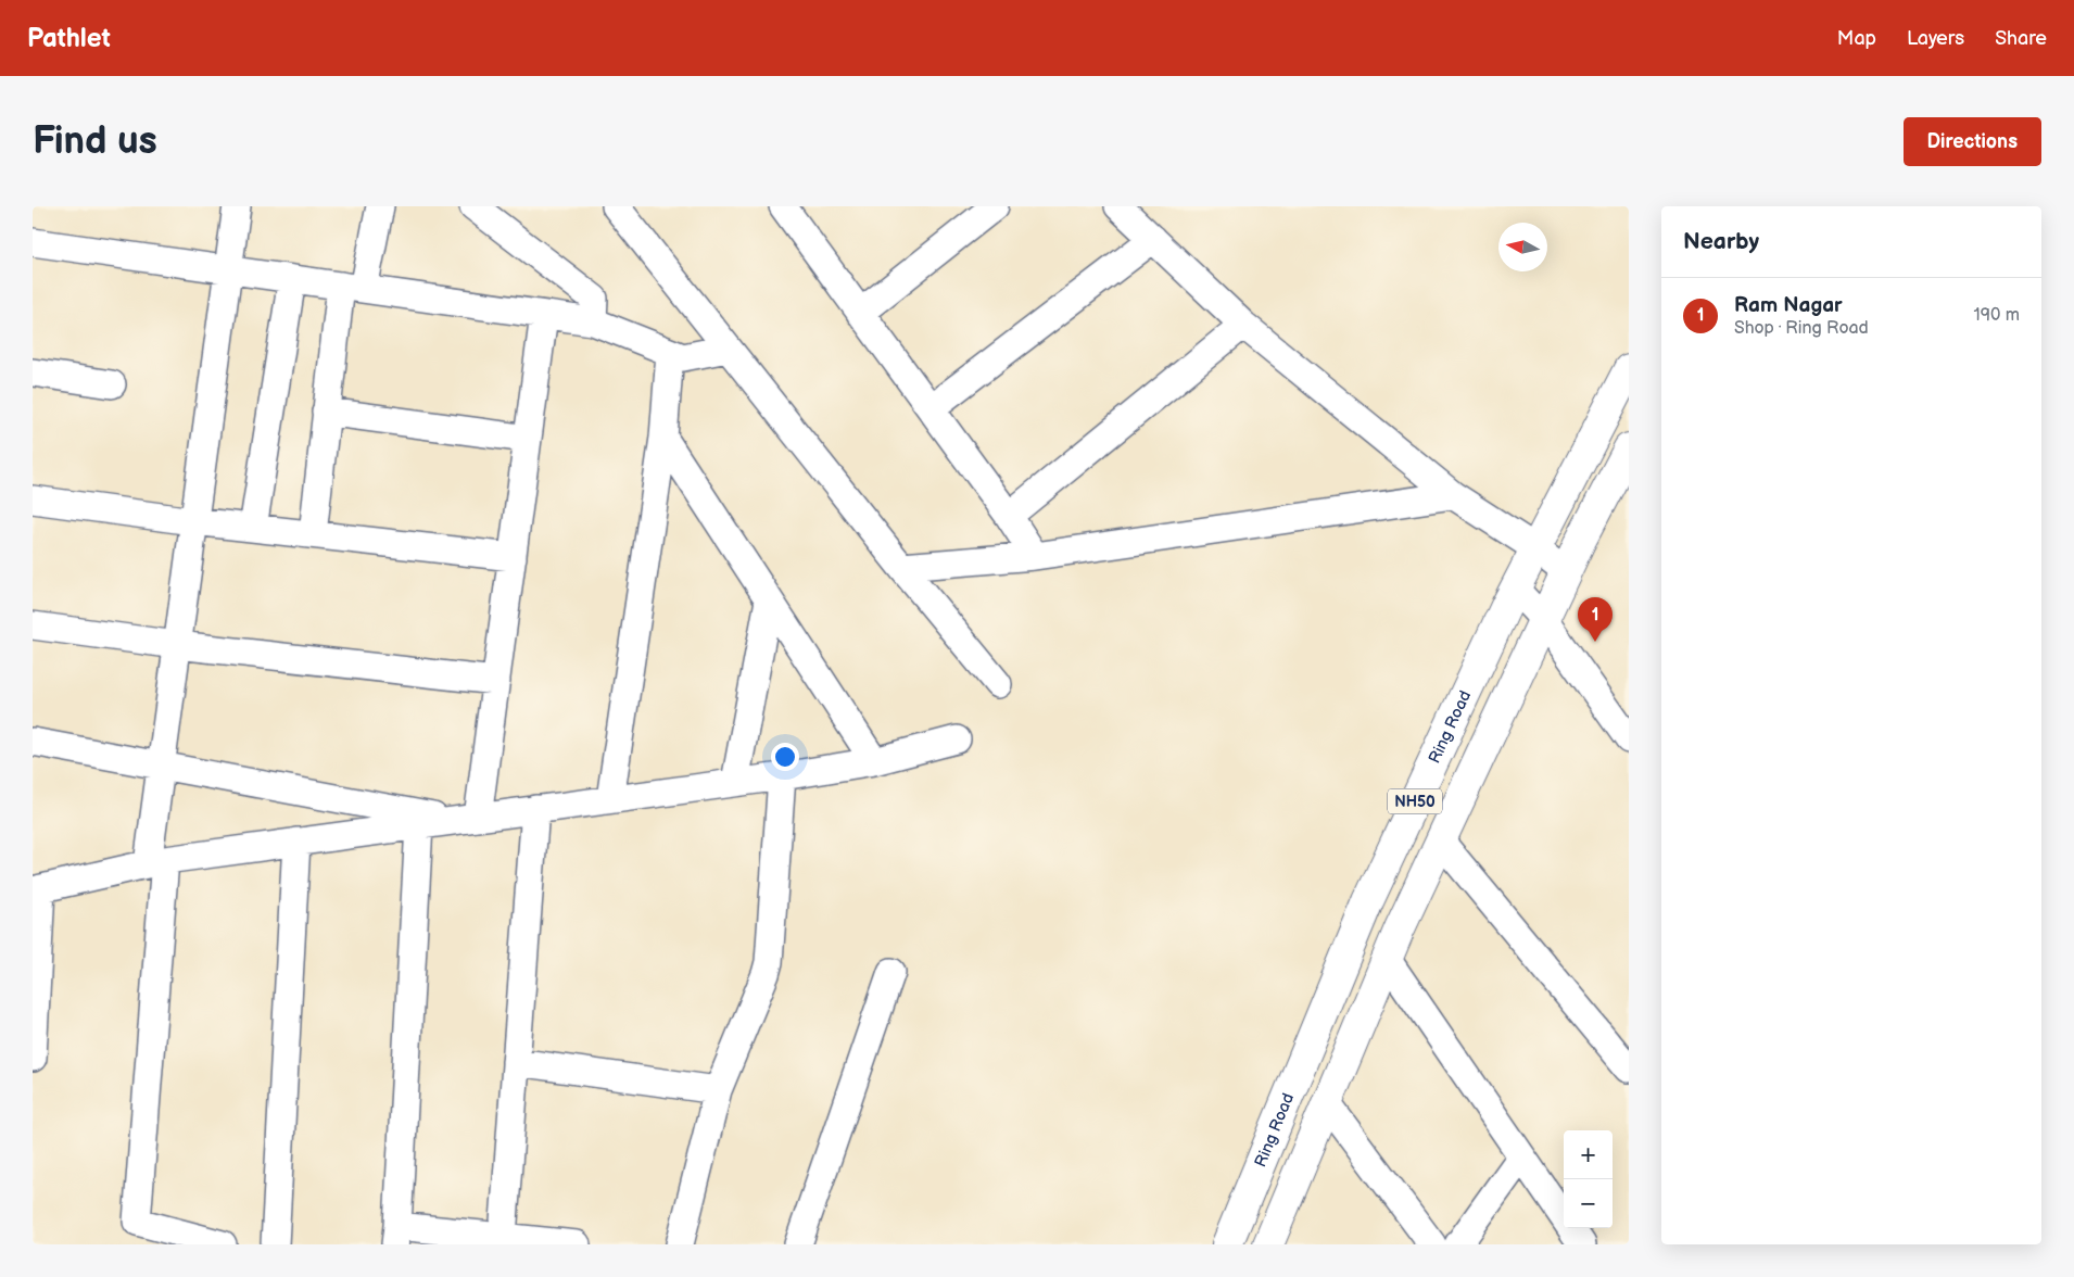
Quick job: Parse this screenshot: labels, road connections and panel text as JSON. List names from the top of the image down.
{
  "streets": {
    "highway": ["Ring Road", "NH50"]
  },
  "north": "left",
  "page": {
    "header": "Pathlet",
    "nav": ["Map", "Layers", "Share"],
    "buttons": "Directions",
    "title": "Find us",
    "heading": "Nearby",
    "list": [
      {
        "mark": "1",
        "name": "Ram Nagar",
        "note": "Shop · Ring Road",
        "value": "190 m"
      }
    ],
    "pins": "1",
    "map_buttons": ["+", "−"]
  }
}
